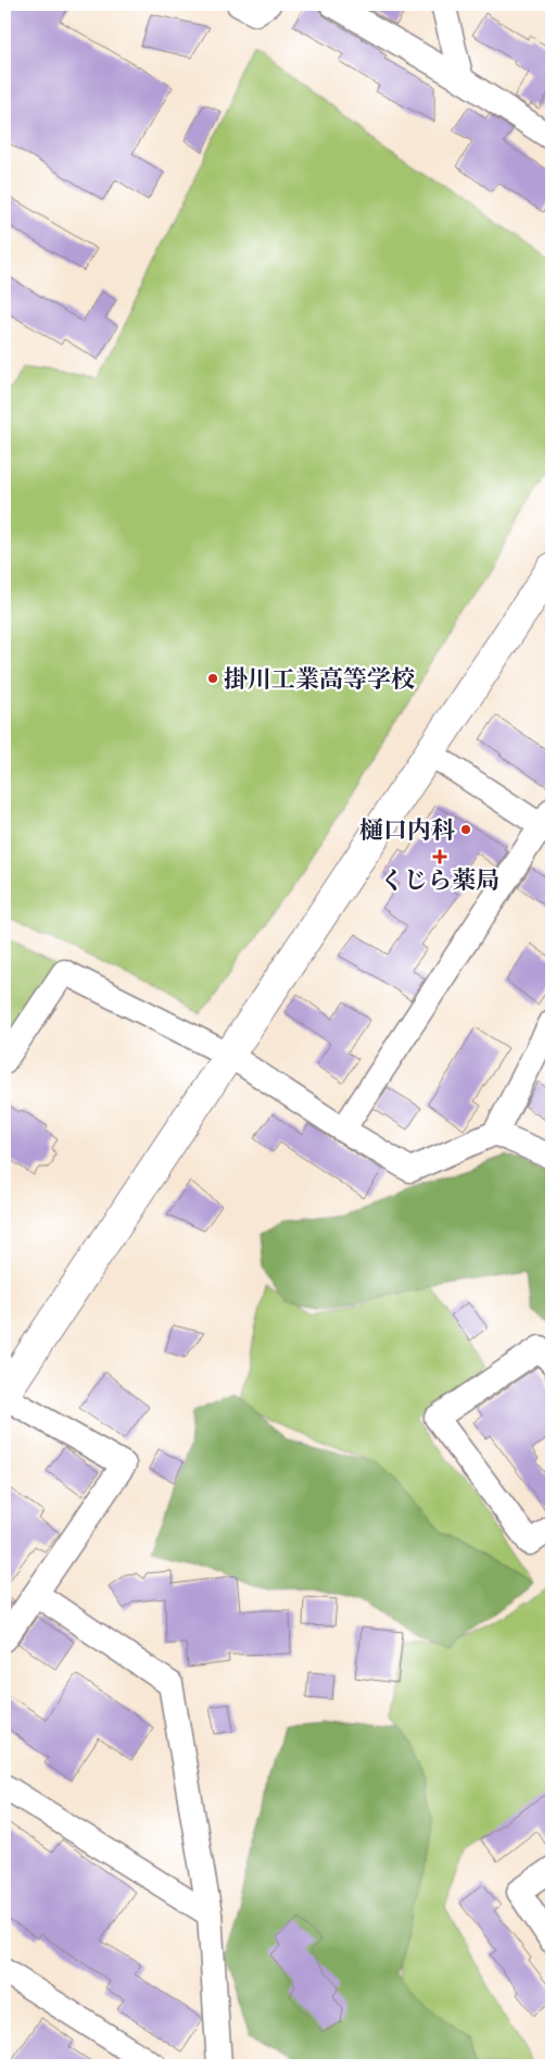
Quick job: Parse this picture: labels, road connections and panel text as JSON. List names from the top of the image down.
{
  "places": {
    "other": ["掛川工業高等学校", "樋口内科"],
    "health": ["くじら薬局"]
  }
}
